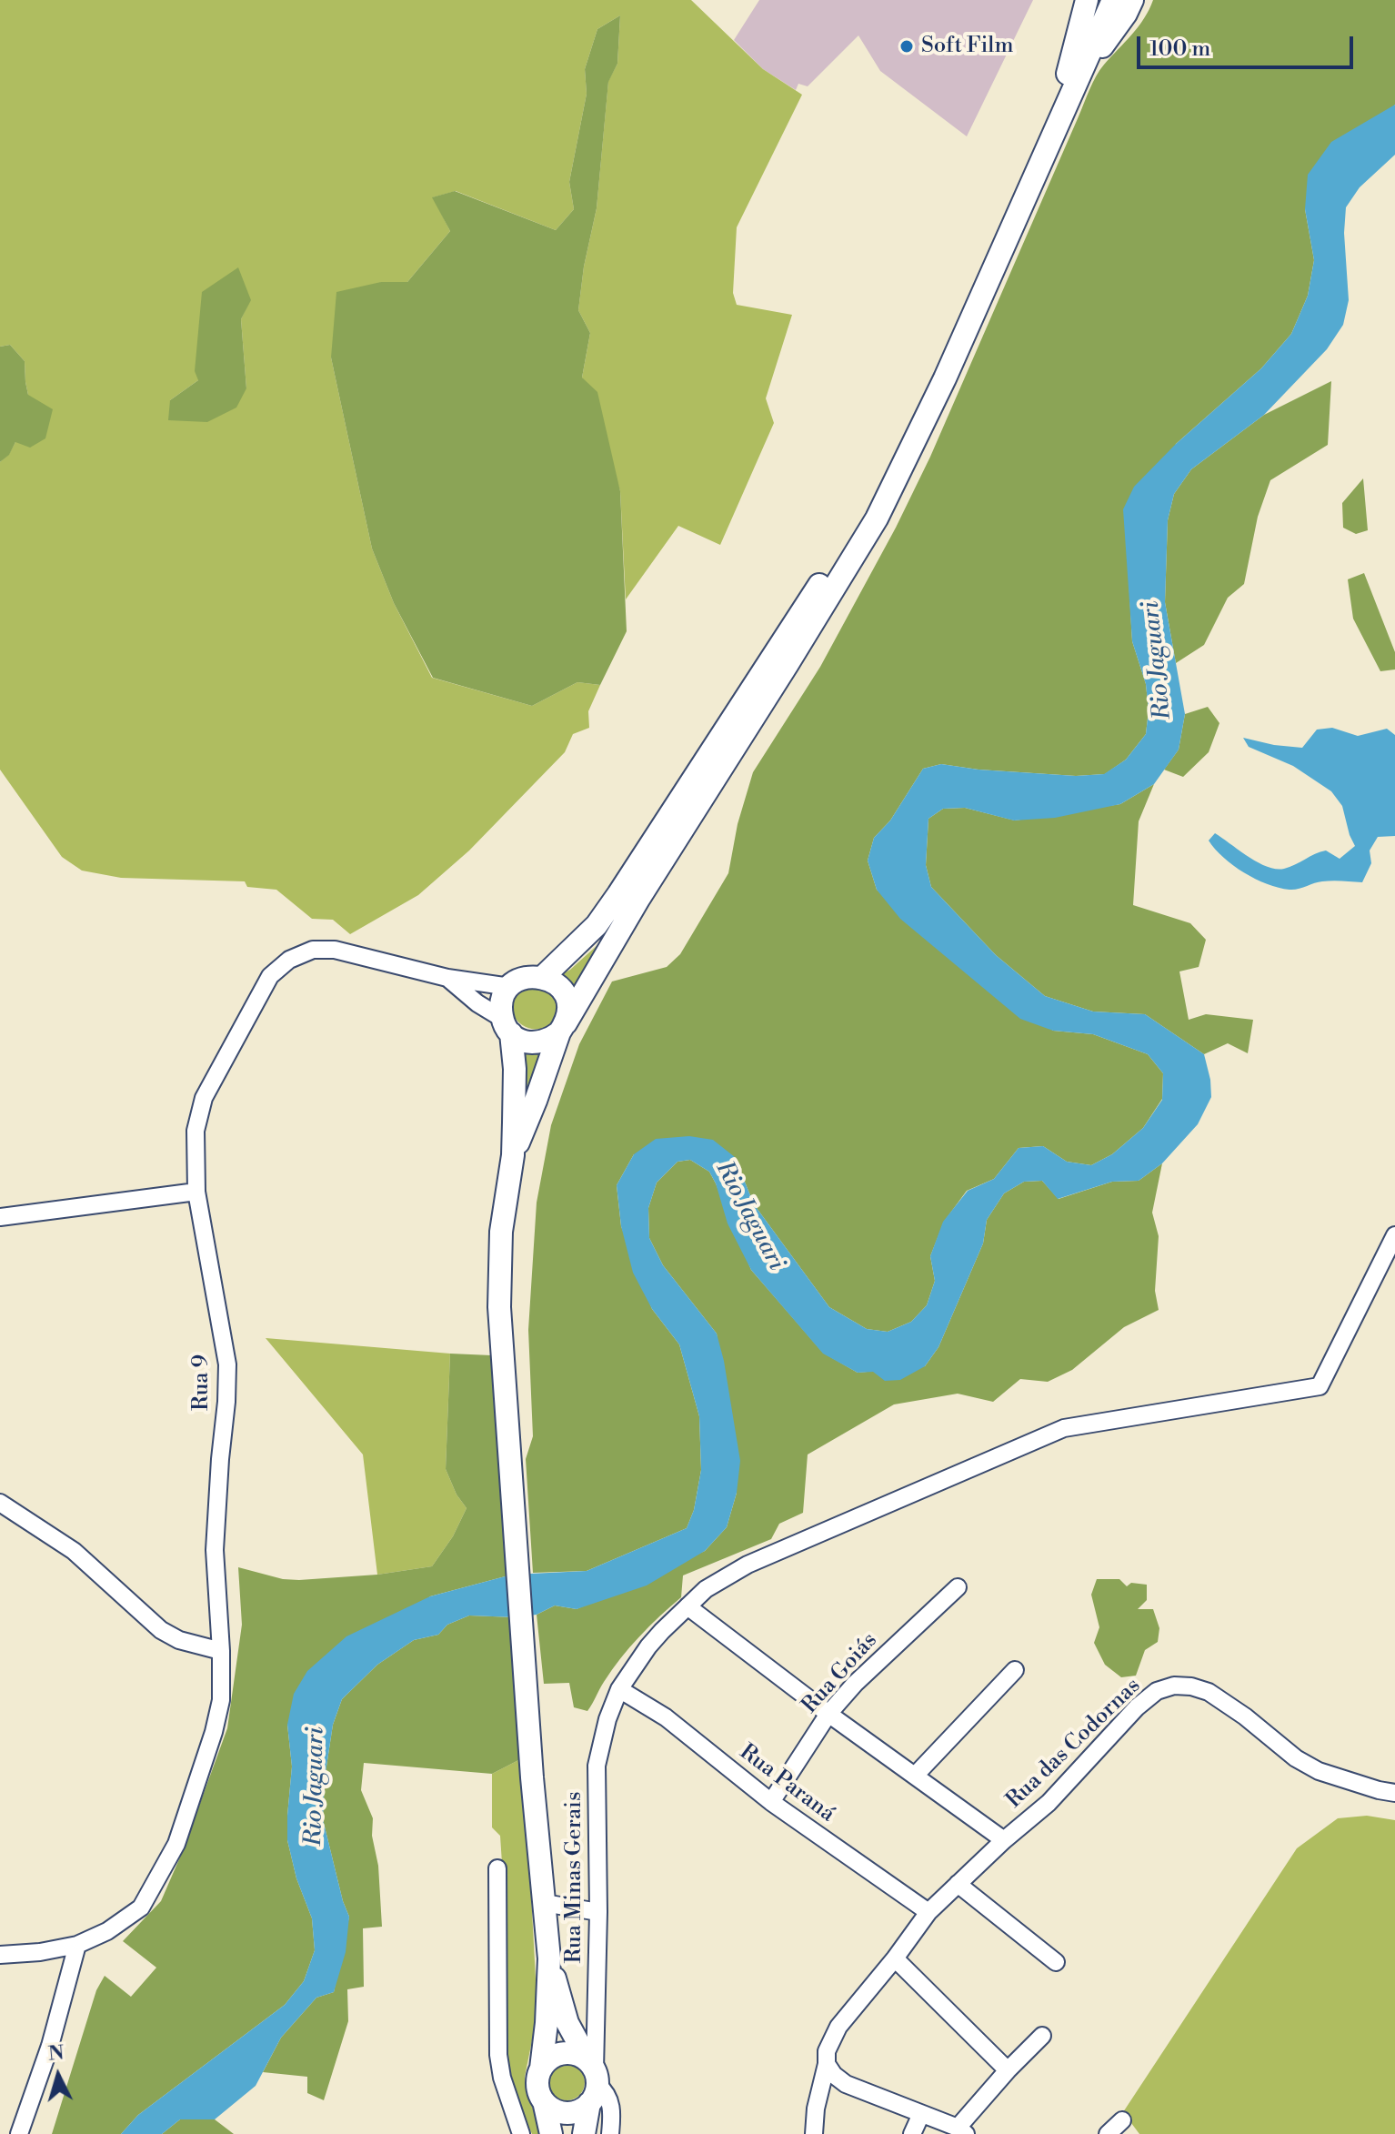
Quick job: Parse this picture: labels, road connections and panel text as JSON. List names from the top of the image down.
{
  "streets": {
    "street": [
      "Rua 9",
      "Rua Goiás",
      "Rua das Codornas",
      "Rua Paraná",
      "Rua Minas Gerais"
    ]
  },
  "crossings": [
    ["Rua Goiás", "Rua Paraná"],
    ["Rua das Codornas", "Rua Paraná"],
    ["Rua Paraná", "Rua Minas Gerais"]
  ],
  "water": ["Rio Jaguari"],
  "places": ["Soft Film"],
  "scale_bar": "100 m",
  "north": "top"
}
